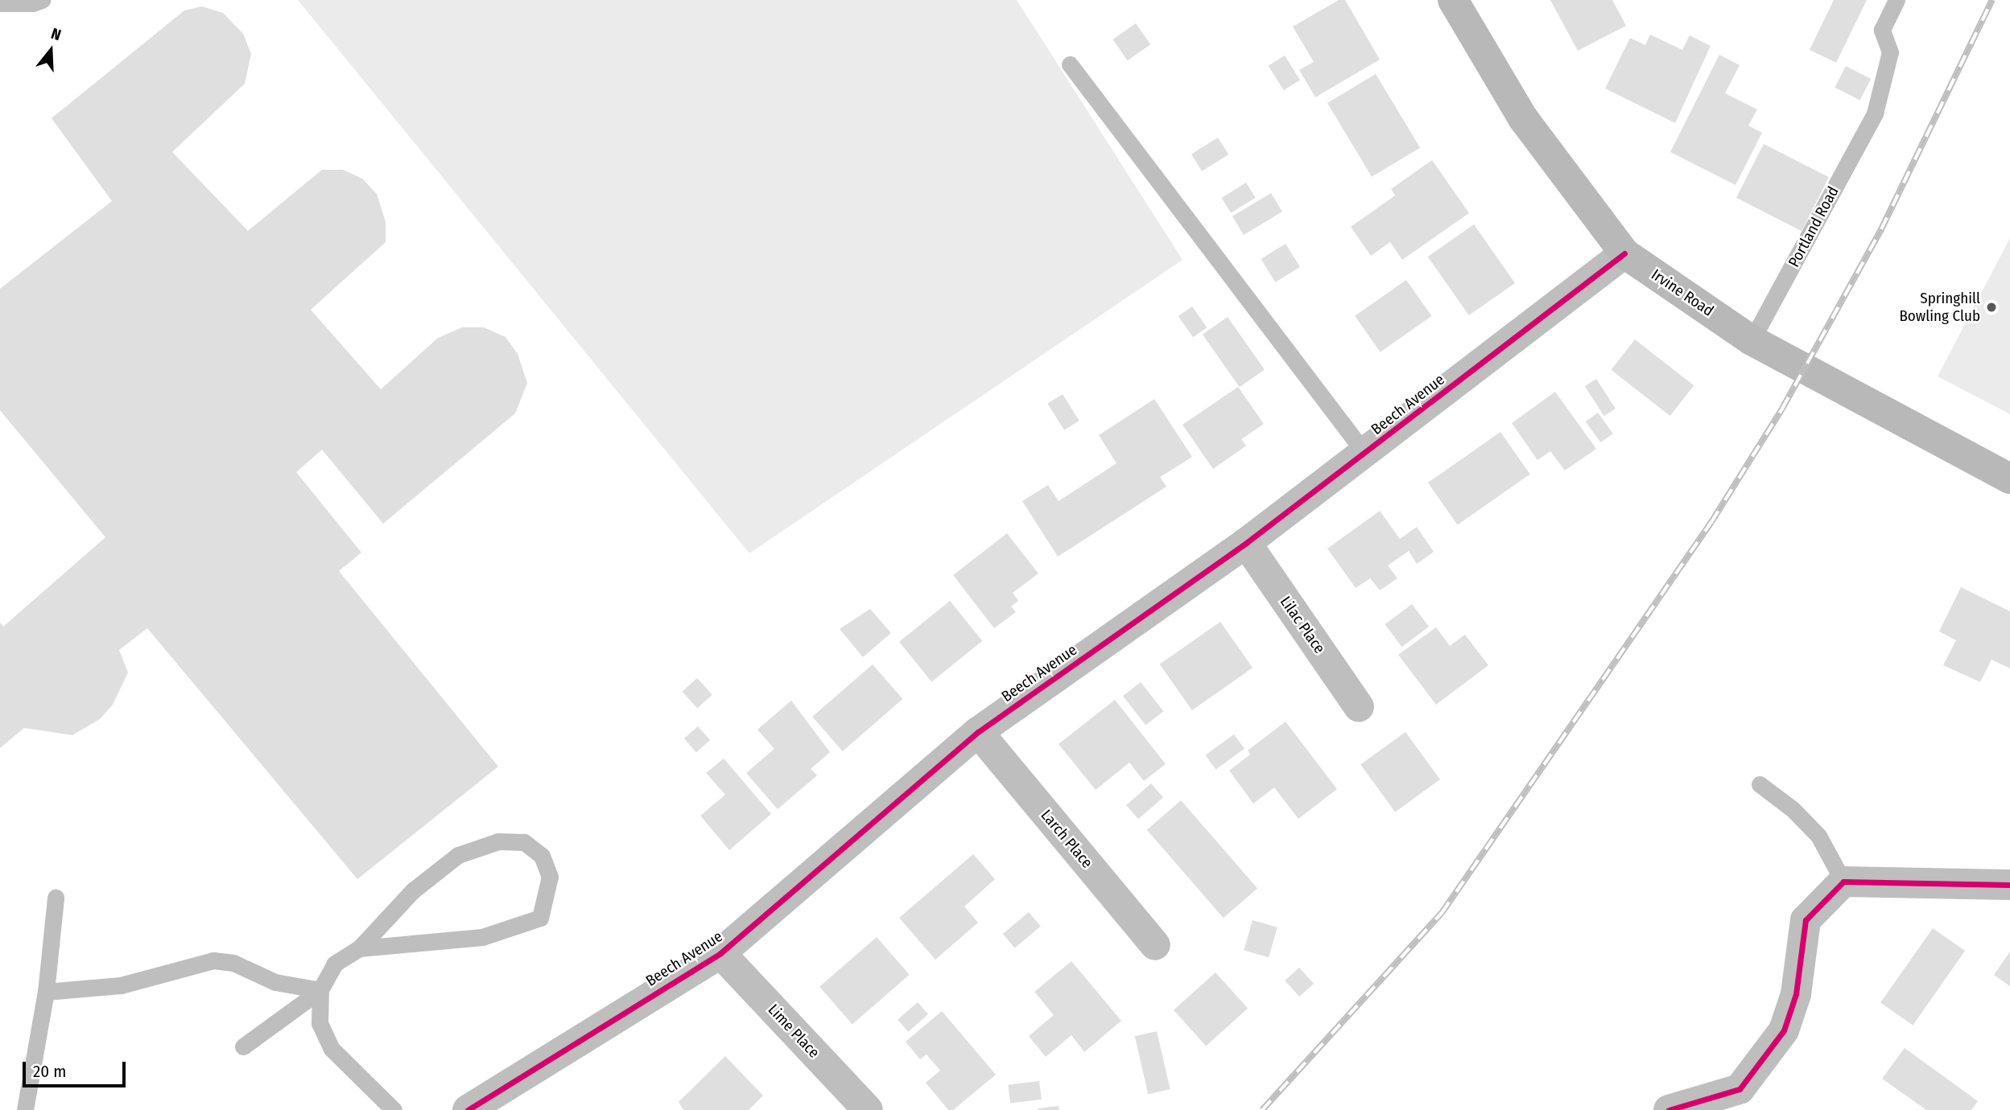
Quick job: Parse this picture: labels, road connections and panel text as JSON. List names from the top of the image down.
{
  "streets": {
    "main road": ["Irvine Road"],
    "street": [
      "Beech Avenue",
      "Lilac Place",
      "Larch Place",
      "Lime Place"
    ],
    "lane": ["Portland Road"]
  },
  "crossings": [
    ["Portland Road", "Irvine Road"],
    ["Irvine Road", "Beech Avenue"],
    ["Beech Avenue", "Lilac Place"],
    ["Beech Avenue", "Larch Place"],
    ["Beech Avenue", "Lime Place"]
  ],
  "places": ["Springhill Bowling Club"],
  "scale_bar": "20 m",
  "north": "top"
}
